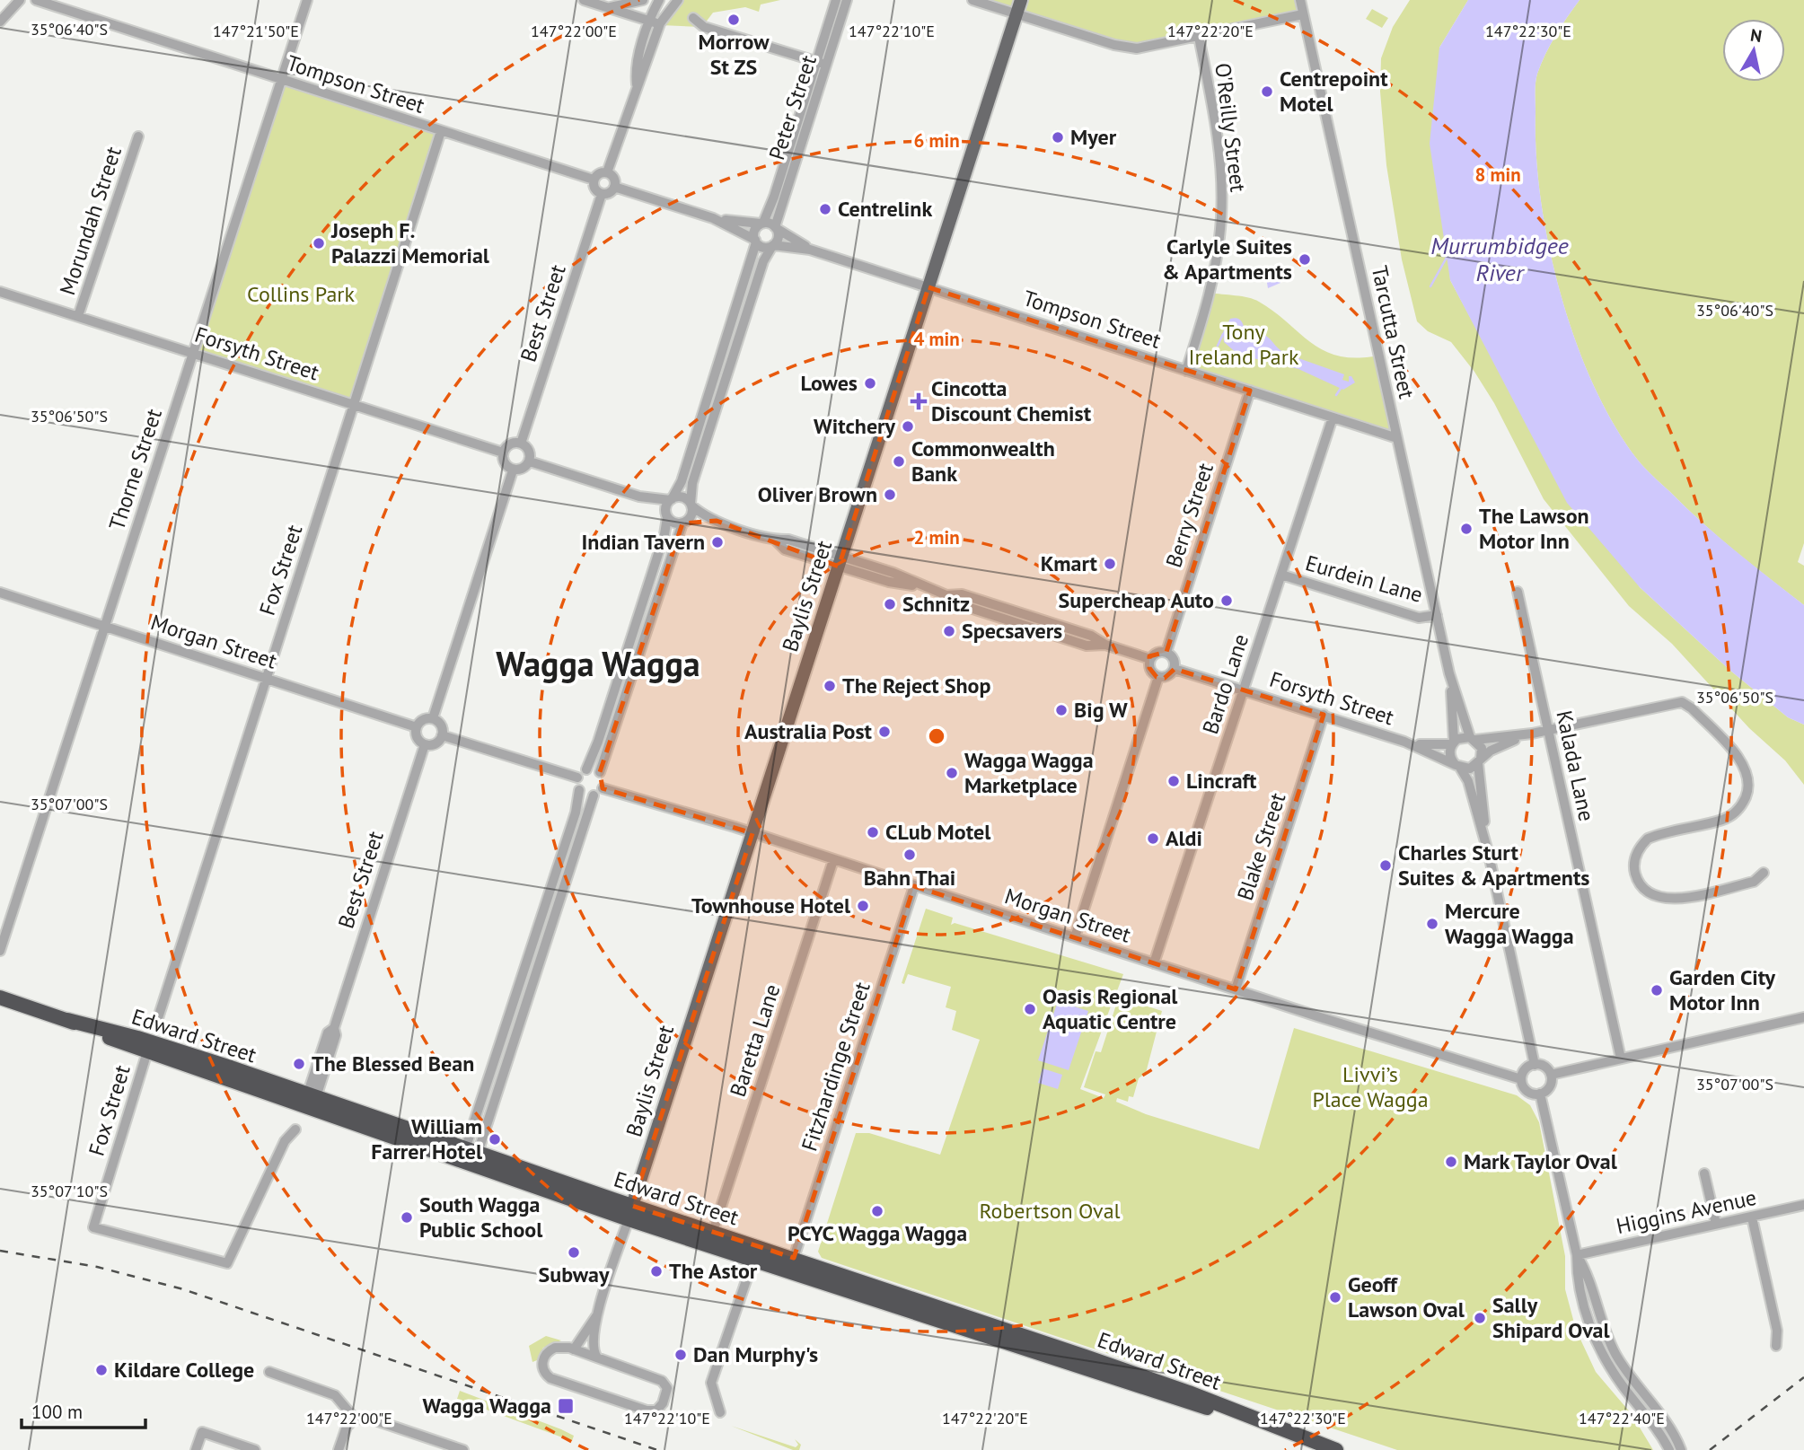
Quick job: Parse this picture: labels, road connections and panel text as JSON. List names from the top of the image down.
{
  "streets": {
    "highway": ["Edward Street"],
    "main road": ["Baylis Street"],
    "street": [
      "Tompson Street",
      "Peter Street",
      "O'Reilly Street",
      "Morundah Street",
      "Best Street",
      "Tarcutta Street",
      "Forsyth Street",
      "Thorne Street",
      "Berry Street",
      "Fox Street",
      "Eurdein Lane",
      "Morgan Street",
      "Bardo Lane",
      "Kalada Lane",
      "Blake Street",
      "Baretta Lane",
      "Fitzhardinge Street",
      "Higgins Avenue"
    ]
  },
  "crossings": [
    ["Tompson Street", "Peter Street"],
    ["Tompson Street", "O'Reilly Street"],
    ["Tompson Street", "Best Street"],
    ["Tompson Street", "Tarcutta Street"],
    ["Tompson Street", "Thorne Street"],
    ["Tompson Street", "Berry Street"],
    ["Tompson Street", "Fox Street"],
    ["Tompson Street", "Baylis Street"],
    ["Tompson Street", "Bardo Lane"],
    ["Morundah Street", "Forsyth Street"],
    ["Best Street", "Forsyth Street"],
    ["Best Street", "Morgan Street"],
    ["Best Street", "Edward Street"],
    ["Tarcutta Street", "Forsyth Street"],
    ["Tarcutta Street", "Eurdein Lane"],
    ["Forsyth Street", "Thorne Street"],
    ["Forsyth Street", "Berry Street"],
    ["Forsyth Street", "Fox Street"],
    ["Forsyth Street", "Bardo Lane"],
    ["Forsyth Street", "Blake Street"],
    ["Thorne Street", "Morgan Street"],
    ["Fox Street", "Morgan Street"],
    ["Fox Street", "Edward Street"],
    ["Eurdein Lane", "Bardo Lane"],
    ["Baylis Street", "Morgan Street"],
    ["Baylis Street", "Edward Street"],
    ["Morgan Street", "Bardo Lane"],
    ["Morgan Street", "Blake Street"],
    ["Morgan Street", "Baretta Lane"],
    ["Morgan Street", "Fitzhardinge Street"],
    ["Edward Street", "Baretta Lane"],
    ["Edward Street", "Fitzhardinge Street"]
  ],
  "districts": ["Wagga Wagga"],
  "water": ["Murrumbidgee River"],
  "parks": [
    "Collins Park",
    "Tony Ireland Park",
    "Livvi’s Place Wagga",
    "Robertson Oval"
  ],
  "places": {
    "other": [
      "Morrow St ZS",
      "Centrepoint Motel",
      "Myer",
      "Centrelink",
      "Joseph F. Palazzi Memorial",
      "Carlyle Suites & Apartments",
      "Lowes",
      "Witchery",
      "Commonwealth Bank",
      "Oliver Brown",
      "The Lawson Motor Inn",
      "Indian Tavern",
      "Kmart",
      "Supercheap Auto",
      "Schnitz",
      "Specsavers",
      "The Reject Shop",
      "Big W",
      "Australia Post",
      "Wagga Wagga Marketplace",
      "Lincraft",
      "CLub Motel",
      "Aldi",
      "Bahn Thai",
      "Charles Sturt Suites & Apartments",
      "Townhouse Hotel",
      "Mercure Wagga Wagga",
      "Garden City Motor Inn",
      "Oasis Regional Aquatic Centre",
      "The Blessed Bean",
      "William Farrer Hotel",
      "Mark Taylor Oval",
      "PCYC Wagga Wagga",
      "South Wagga Public School",
      "Subway",
      "The Astor",
      "Geoff Lawson Oval",
      "Sally Shipard Oval",
      "Dan Murphy's",
      "Kildare College"
    ],
    "health": ["Cincotta Discount Chemist"],
    "transit": ["Wagga Wagga"]
  },
  "scale_bar": "100 m",
  "north": "top",
  "coordinates": [
    "35°06'40\"S",
    "147°21'50\"E",
    "147°22'00\"E",
    "147°22'10\"E",
    "147°22'20\"E",
    "147°22'30\"E",
    "35°06'50\"S",
    "35°07'00\"S",
    "35°07'10\"S",
    "147°22'40\"E"
  ],
  "rings": [
    "6 min",
    "8 min",
    "4 min",
    "2 min"
  ]
}
